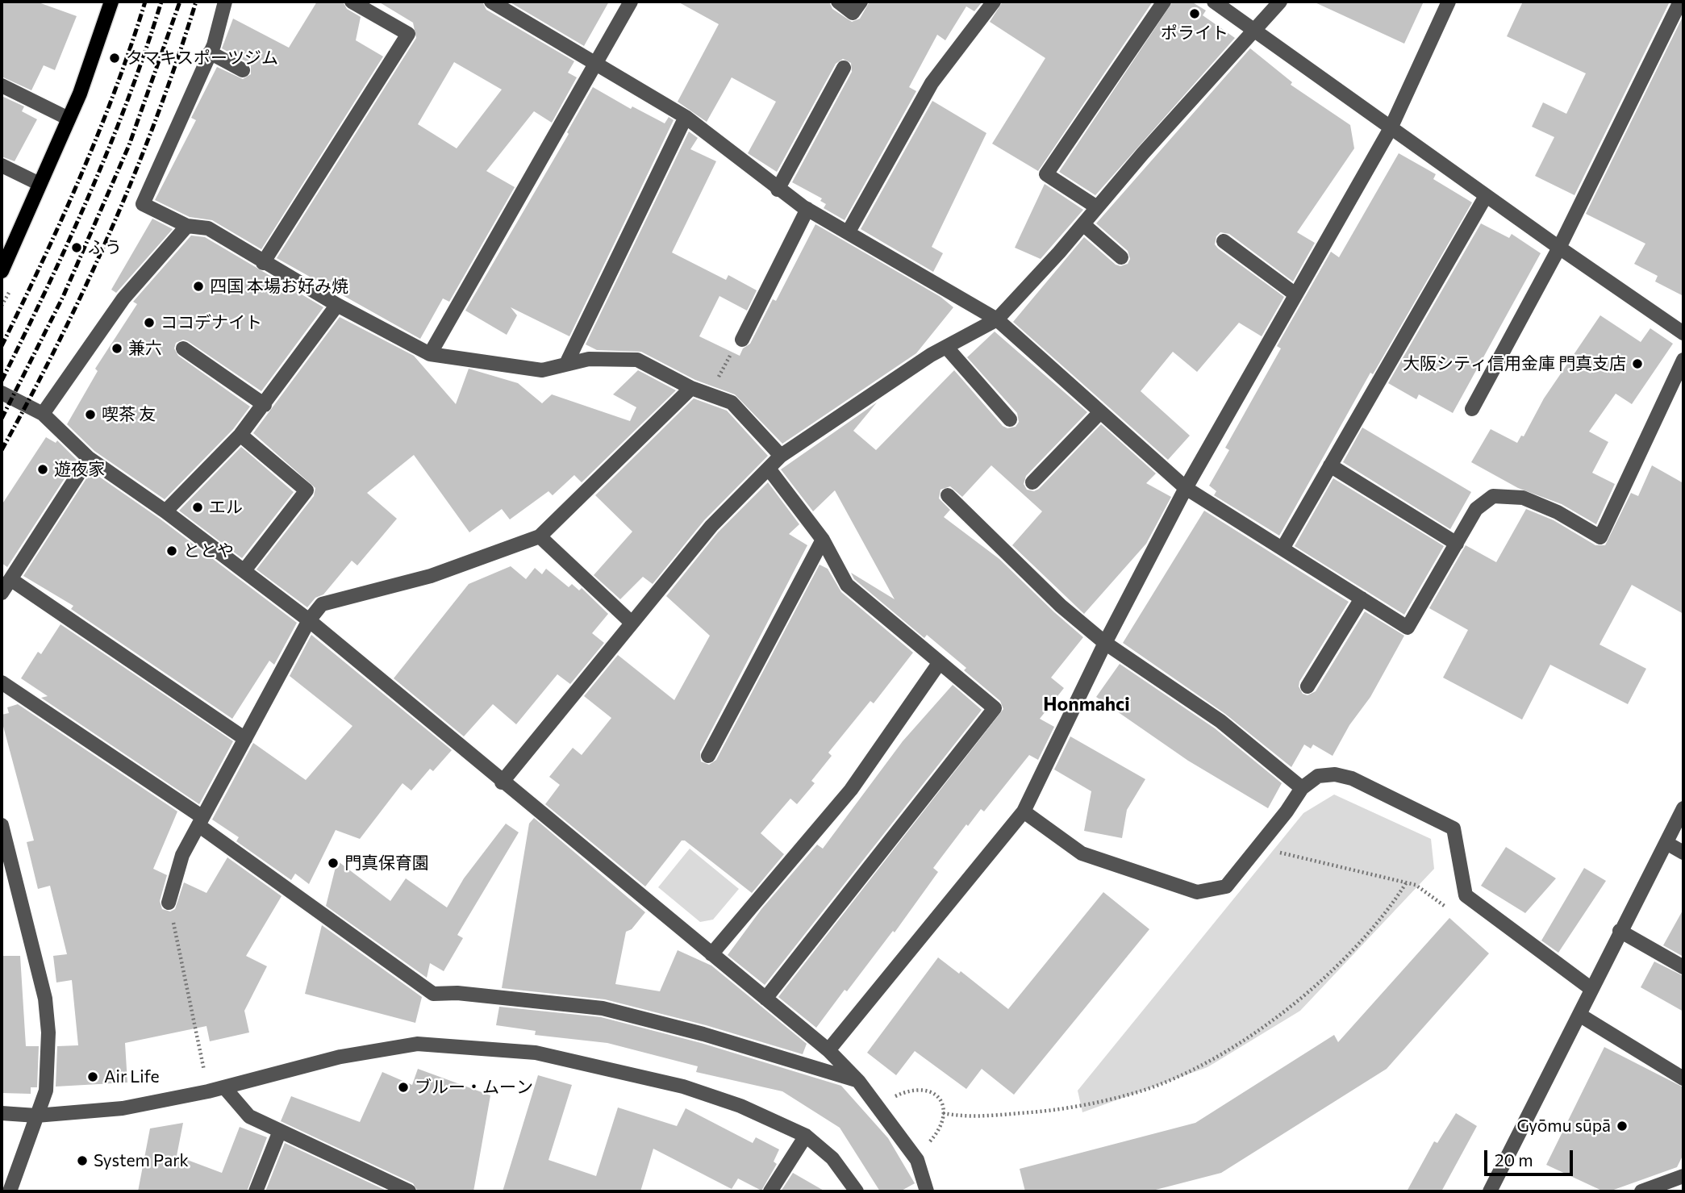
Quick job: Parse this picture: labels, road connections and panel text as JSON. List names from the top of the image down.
{
  "districts": ["Honmahci"],
  "places": [
    "ポライト",
    "タマキスポーツジム",
    "ふう",
    "四国 本場お好み焼",
    "ココデナイト",
    "兼六",
    "大阪シティ信用金庫 門真支店",
    "喫茶 友",
    "遊夜家",
    "エル",
    "ととや",
    "門真保育園",
    "Air Life",
    "ブルー・ムーン",
    "Gyōmu sūpā",
    "System Park"
  ],
  "scale_bar": "20 m"
}
